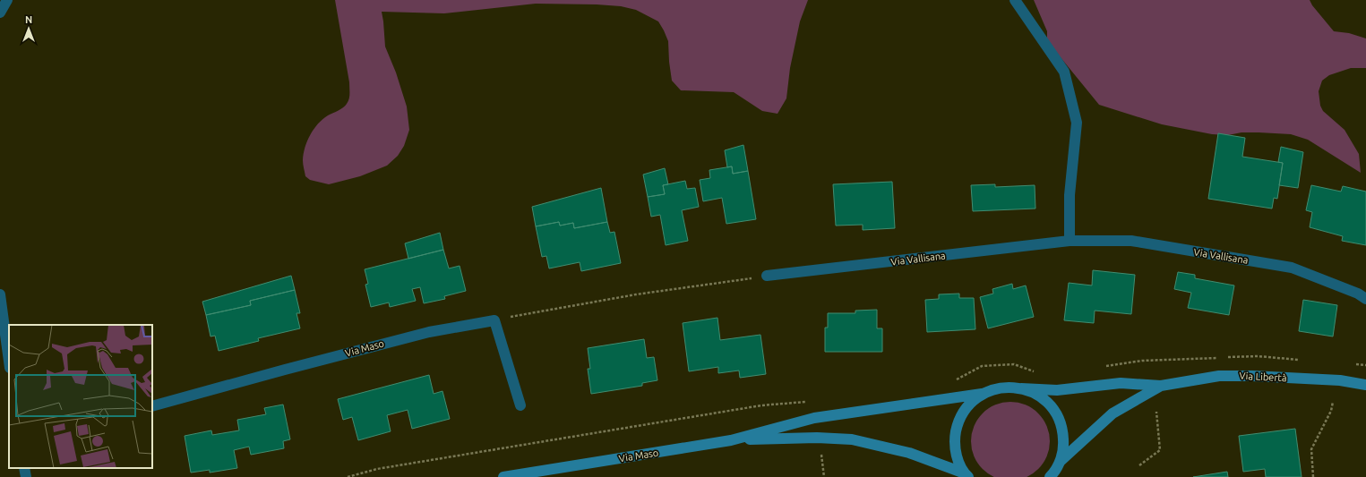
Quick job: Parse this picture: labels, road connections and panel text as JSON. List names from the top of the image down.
{
  "streets": {
    "main road": ["Via Maso", "Via Libertà"],
    "street": ["Via Vallisana"]
  },
  "north": "top"
}
